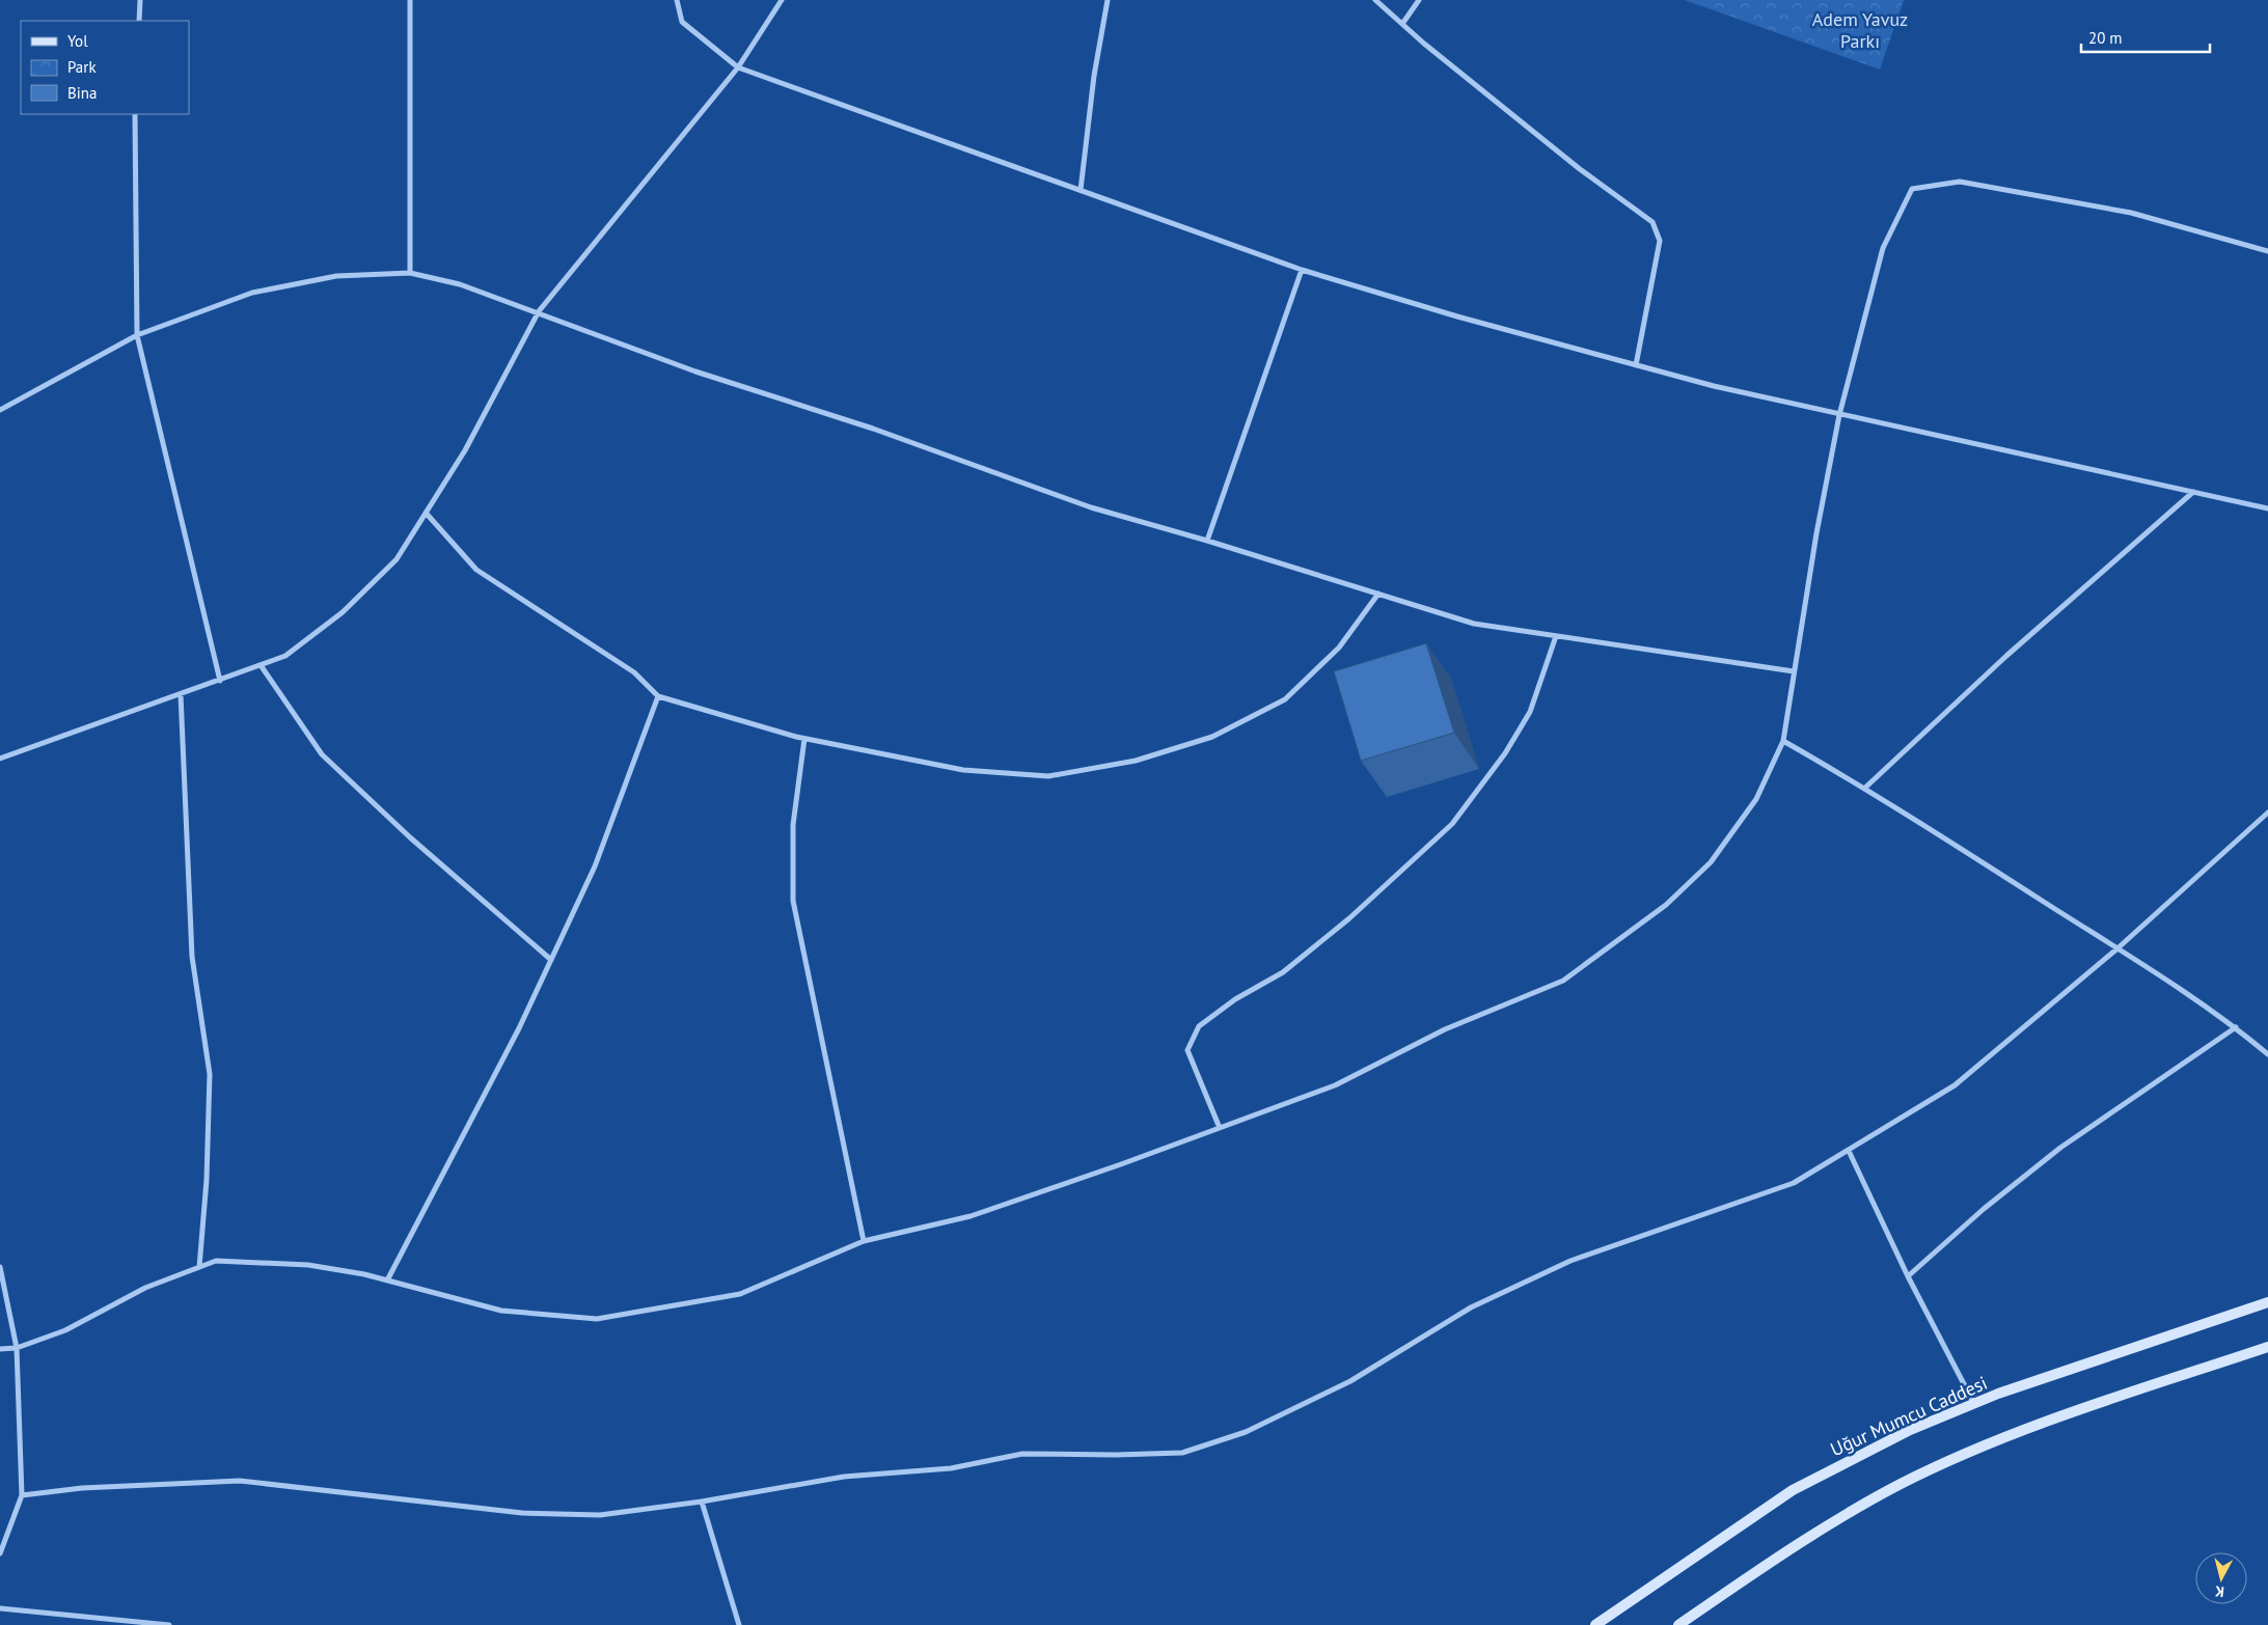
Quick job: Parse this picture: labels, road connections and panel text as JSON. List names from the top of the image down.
{
  "streets": {
    "main road": ["Uğur Mumcu Caddesi"]
  },
  "parks": ["Adem Yavuz Parkı"],
  "legend": ["Yol", "Park", "Bina"],
  "scale_bar": "20 m",
  "north": "bottom"
}
